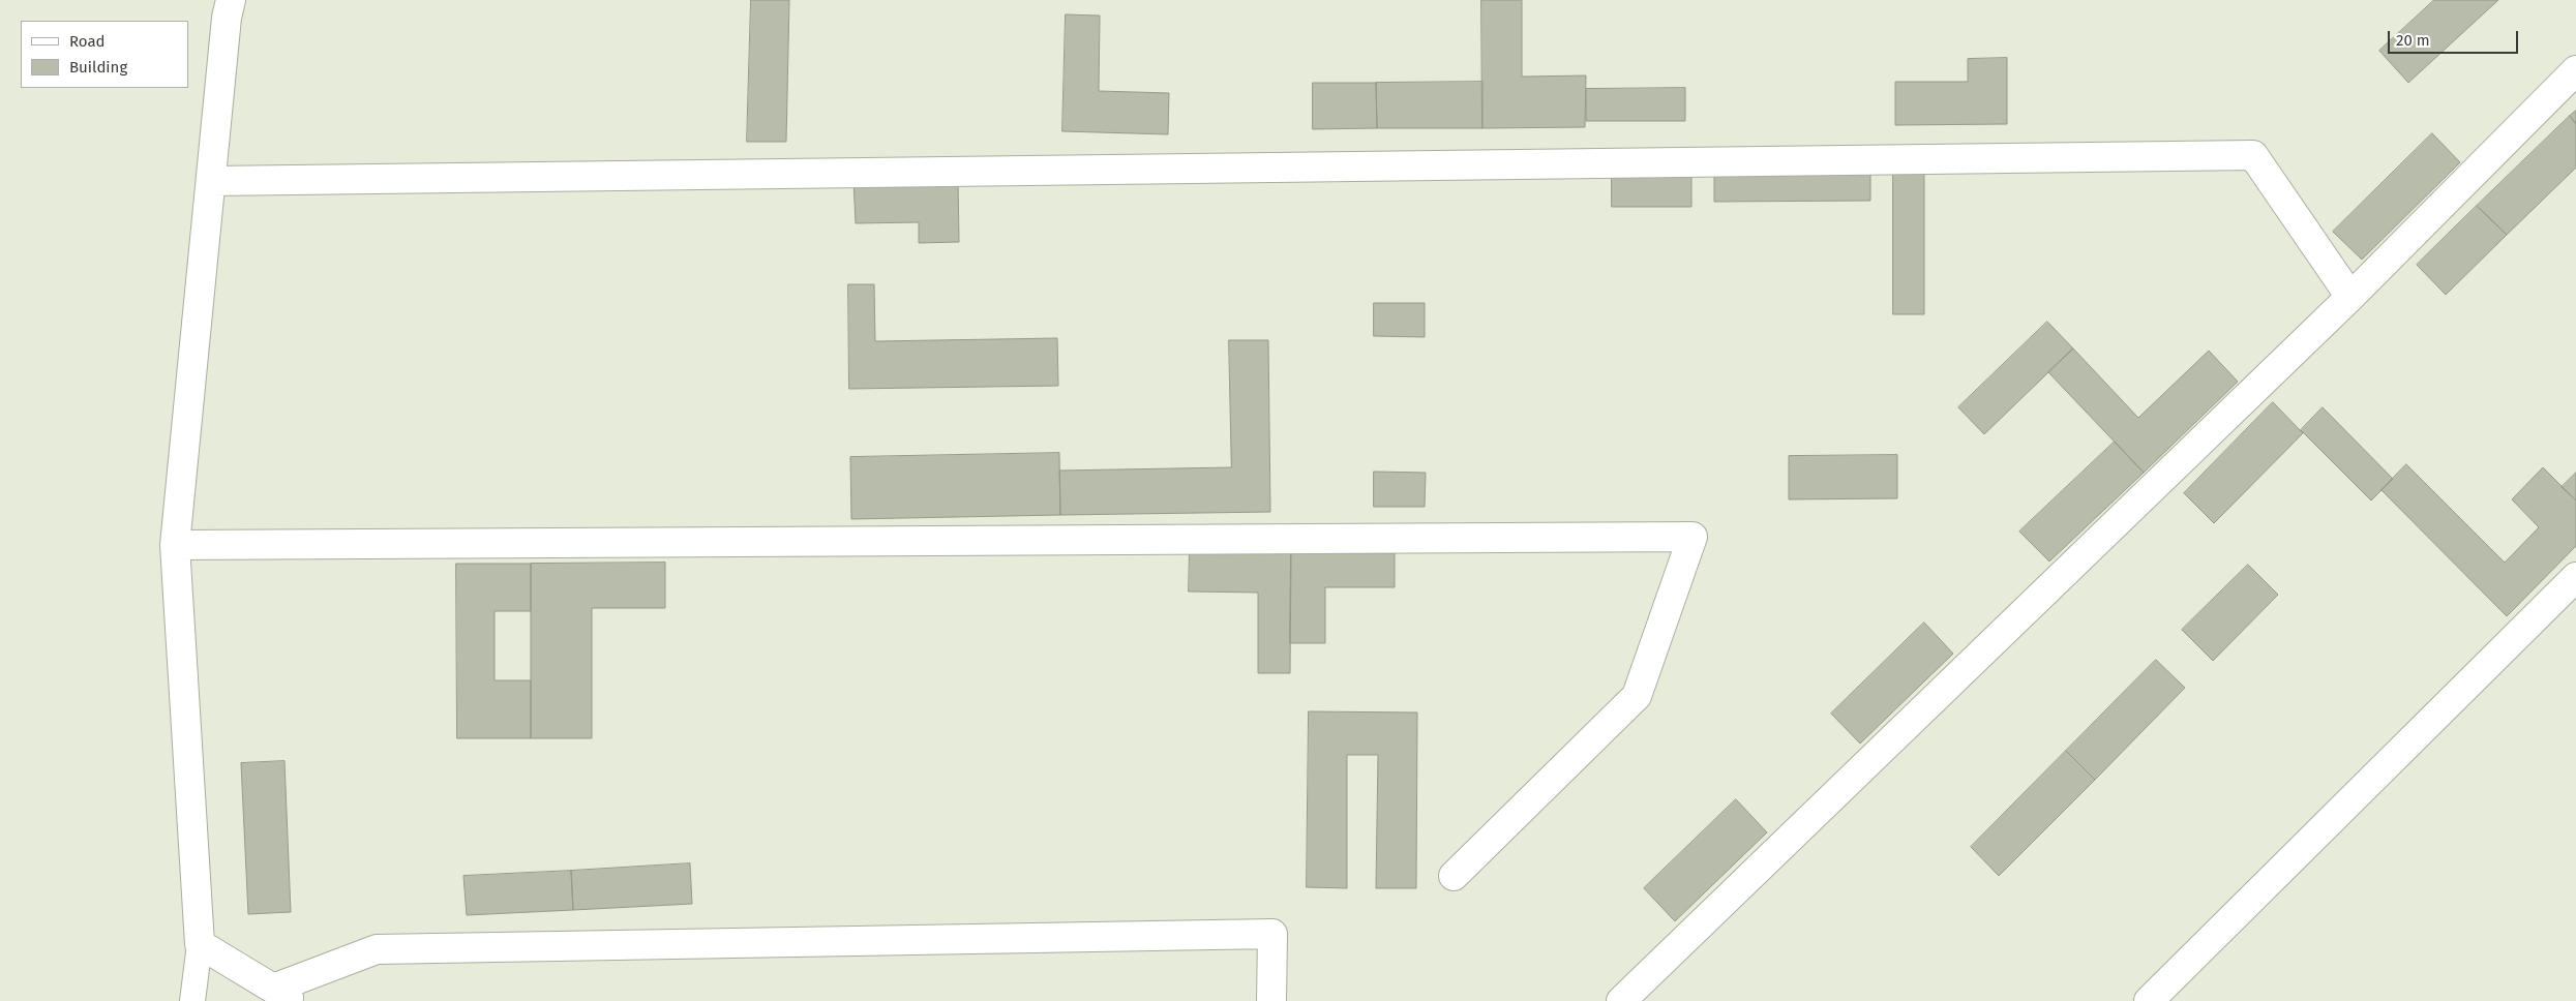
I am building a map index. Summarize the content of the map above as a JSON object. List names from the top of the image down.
{
  "legend": ["Road", "Building"],
  "scale_bar": "20 m"
}
